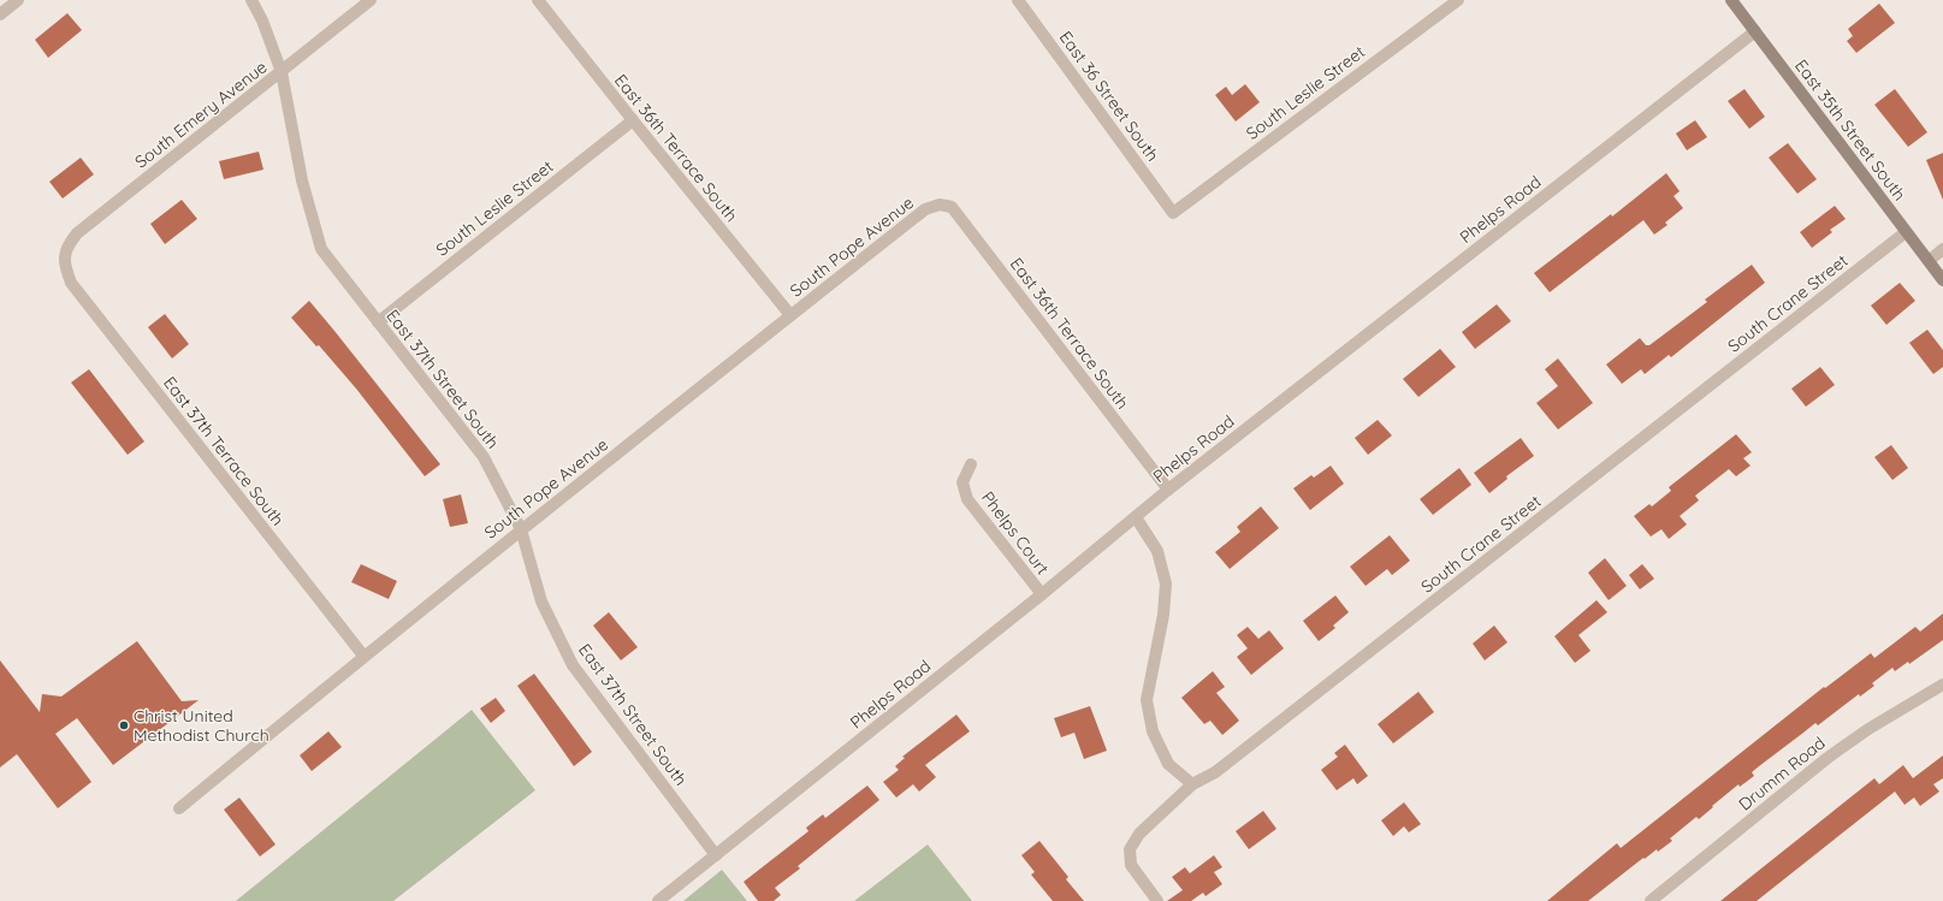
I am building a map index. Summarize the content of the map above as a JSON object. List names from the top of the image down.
{
  "streets": {
    "main road": ["East 35th Street South"],
    "street": [
      "South Leslie Street",
      "East 36 Street South",
      "South Emery Avenue",
      "East 36th Terrace South",
      "Phelps Road",
      "South Pope Avenue",
      "South Crane Street",
      "East 37th Street South",
      "East 37th Terrace South",
      "Phelps Court",
      "Drumm Road"
    ]
  },
  "crossings": [
    ["South Leslie Street", "East 36 Street South"],
    ["South Leslie Street", "East 36th Terrace South"],
    ["South Leslie Street", "East 37th Street South"],
    ["South Emery Avenue", "East 37th Street South"],
    ["South Emery Avenue", "East 37th Terrace South"],
    ["East 35th Street South", "Phelps Road"],
    ["East 35th Street South", "South Crane Street"],
    ["East 36th Terrace South", "Phelps Road"],
    ["East 36th Terrace South", "South Pope Avenue"],
    ["Phelps Road", "East 37th Street South"],
    ["Phelps Road", "Phelps Court"],
    ["South Pope Avenue", "East 37th Street South"],
    ["South Pope Avenue", "East 37th Terrace South"]
  ],
  "places": ["Christ United Methodist Church"]
}
